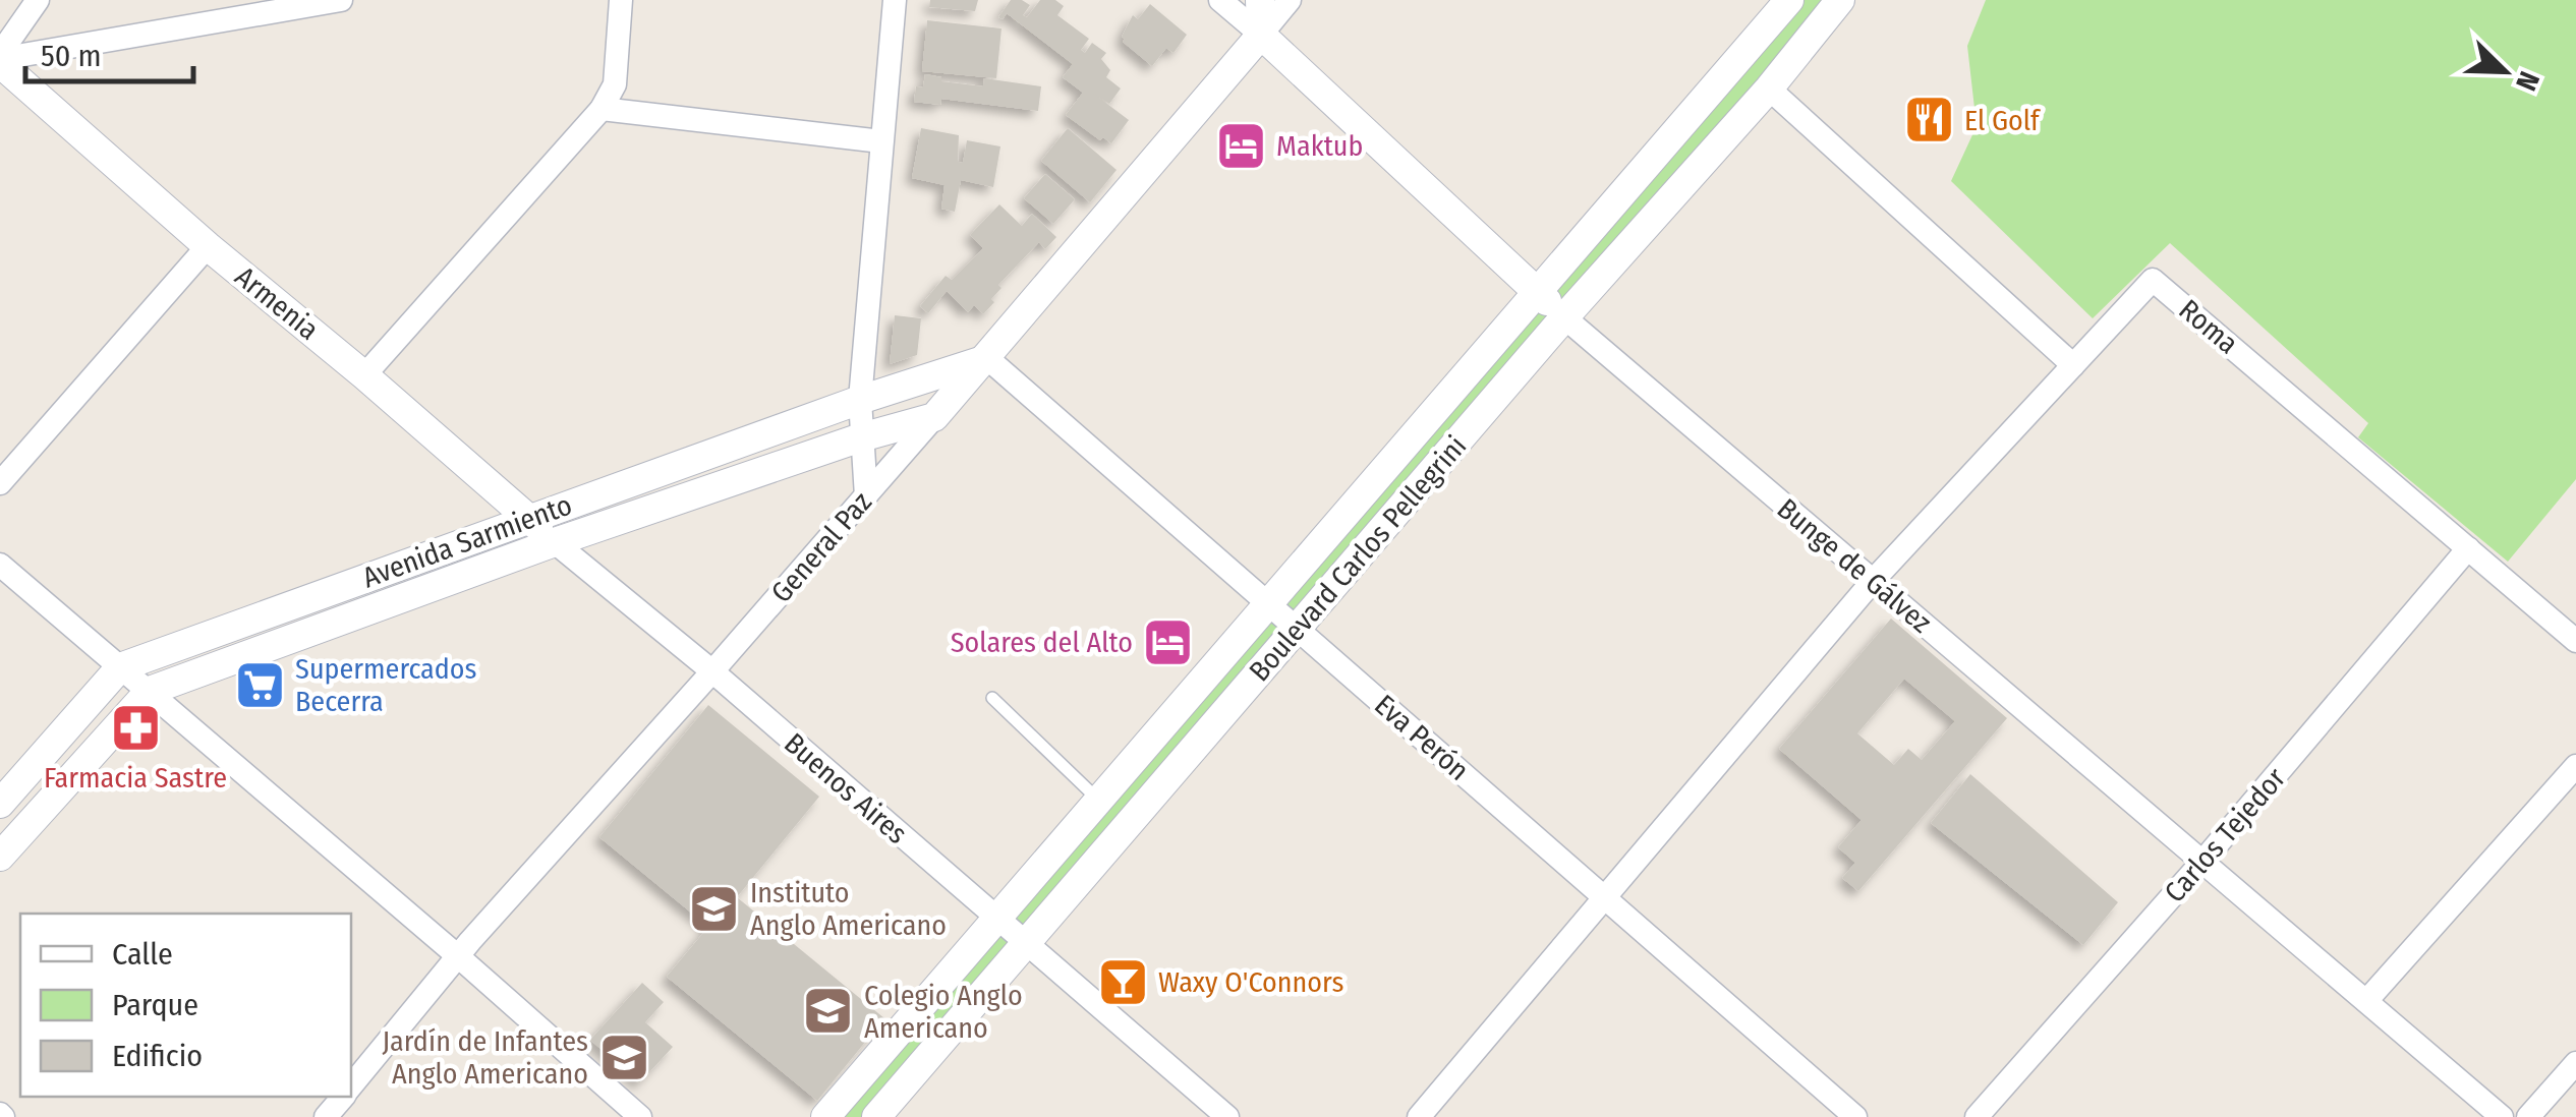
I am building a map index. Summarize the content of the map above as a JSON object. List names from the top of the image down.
{
  "streets": {
    "street": [
      "Armenia",
      "Roma",
      "Avenida Sarmiento",
      "General Paz",
      "Boulevard Carlos Pellegrini",
      "Bunge de Gálvez",
      "Eva Perón",
      "Buenos Aires",
      "Carlos Tejedor"
    ]
  },
  "crossings": [
    ["Armenia", "Avenida Sarmiento"],
    ["Armenia", "Buenos Aires"],
    ["Roma", "Bunge de Gálvez"],
    ["Roma", "Eva Perón"],
    ["Roma", "Carlos Tejedor"],
    ["Avenida Sarmiento", "General Paz"],
    ["Avenida Sarmiento", "Eva Perón"],
    ["Avenida Sarmiento", "Buenos Aires"],
    ["General Paz", "Bunge de Gálvez"],
    ["General Paz", "Eva Perón"],
    ["General Paz", "Buenos Aires"],
    ["Boulevard Carlos Pellegrini", "Bunge de Gálvez"],
    ["Boulevard Carlos Pellegrini", "Eva Perón"],
    ["Boulevard Carlos Pellegrini", "Buenos Aires"],
    ["Bunge de Gálvez", "Carlos Tejedor"]
  ],
  "places": {
    "restaurant": ["El Golf"],
    "hotel": ["Maktub", "Solares del Alto"],
    "supermarket": ["Supermercados Becerra"],
    "pharmacy": ["Farmacia Sastre"],
    "school or university": ["Instituto Anglo Americano", "Colegio Anglo Americano", "Jardín de Infantes Anglo Americano"],
    "bar": ["Waxy O'Connors"]
  },
  "legend": ["Calle", "Parque", "Edificio"],
  "scale_bar": "50 m",
  "north": "bottom right"
}
